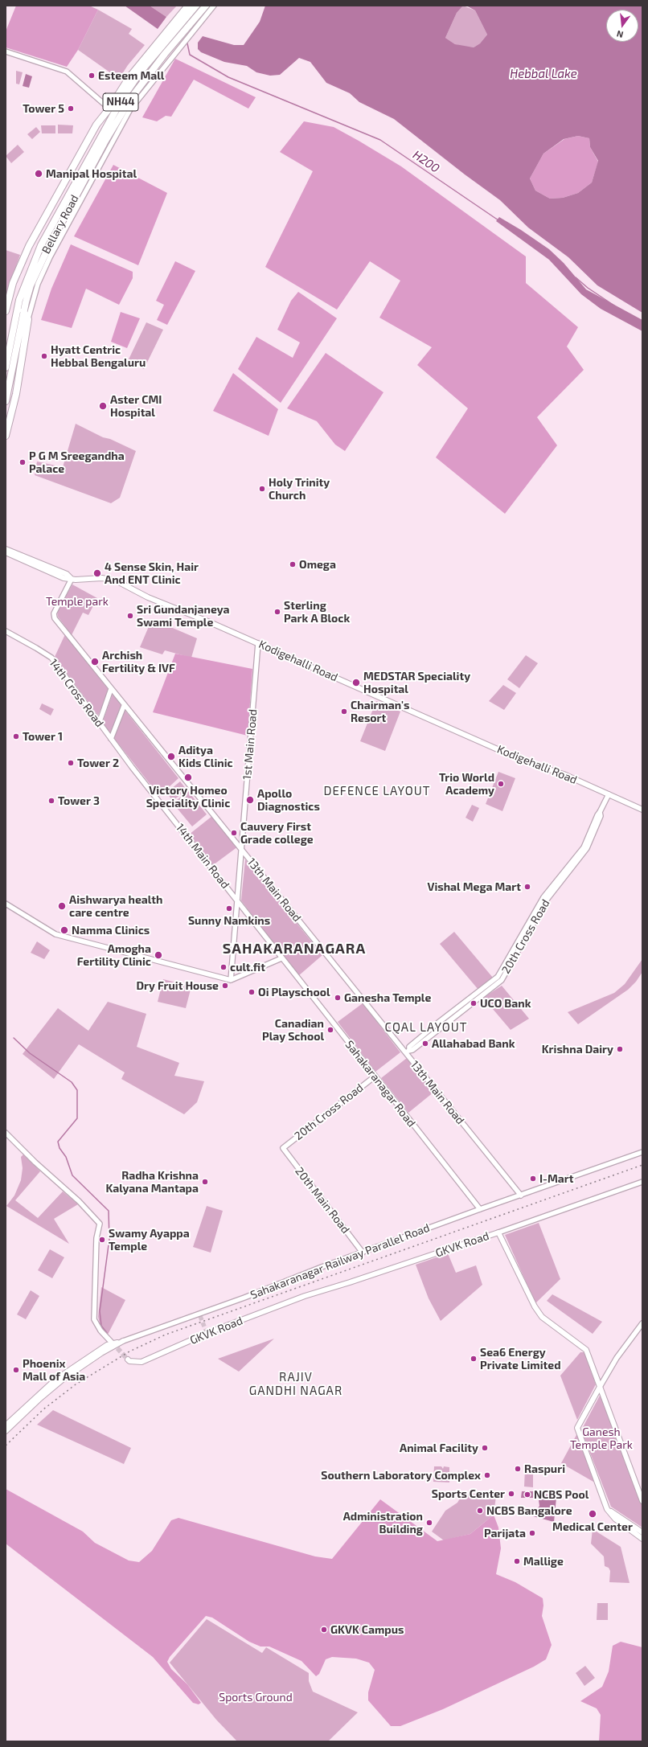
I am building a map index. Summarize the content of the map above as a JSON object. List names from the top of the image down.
{
  "streets": {
    "highway": ["NH44", "Bellary Road"],
    "main road": ["Kodigehalli Road", "GKVK Road"],
    "street": [
      "14th Cross Road",
      "1st Main Road",
      "14th Main Road",
      "13th Main Road",
      "20th Cross Road",
      "Sahakaranagar Road",
      "20th Main Road",
      "Sahakaranagar Railway Parallel Road"
    ]
  },
  "crossings": [
    ["Kodigehalli Road", "1st Main Road"],
    ["Kodigehalli Road", "13th Main Road"],
    ["Kodigehalli Road", "20th Cross Road"],
    ["14th Cross Road", "14th Main Road"],
    ["1st Main Road", "14th Main Road"],
    ["1st Main Road", "13th Main Road"],
    ["1st Main Road", "Sahakaranagar Road"],
    ["14th Main Road", "Sahakaranagar Road"],
    ["13th Main Road", "20th Cross Road"],
    ["13th Main Road", "Sahakaranagar Railway Parallel Road"],
    ["20th Cross Road", "Sahakaranagar Road"],
    ["20th Cross Road", "20th Main Road"],
    ["Sahakaranagar Road", "Sahakaranagar Railway Parallel Road"],
    ["20th Main Road", "Sahakaranagar Railway Parallel Road"],
    ["GKVK Road", "Sahakaranagar Railway Parallel Road"]
  ],
  "districts": [
    "DEFENCE LAYOUT",
    "SAHAKARANAGARA",
    "CQAL LAYOUT",
    "RAJIV GANDHI NAGAR"
  ],
  "water": ["Hebbal Lake", "H200"],
  "parks": ["Temple park", "Ganesh Temple Park", "Sports Ground"],
  "places": [
    "Esteem Mall",
    "Tower 5",
    "Manipal Hospital",
    "Hyatt Centric Hebbal Bengaluru",
    "Aster CMI Hospital",
    "P G M Sreegandha Palace",
    "Holy Trinity Church",
    "Omega",
    "4 Sense Skin, Hair And ENT Clinic",
    "Sterling Park A Block",
    "Sri Gundanjaneya Swami Temple",
    "Archish Fertility & IVF",
    "MEDSTAR Speciality Hospital",
    "Chairman's Resort",
    "Tower 1",
    "Aditya Kids Clinic",
    "Tower 2",
    "Victory Homeo Speciality Clinic",
    "Trio World Academy",
    "Apollo Diagnostics",
    "Tower 3",
    "Cauvery First Grade college",
    "Vishal Mega Mart",
    "Aishwarya health care centre",
    "Sunny Namkins",
    "Namma Clinics",
    "Amogha Fertility Clinic",
    "cult.fit",
    "Dry Fruit House",
    "Oi Playschool",
    "Ganesha Temple",
    "UCO Bank",
    "Canadian Play School",
    "Allahabad Bank",
    "Krishna Dairy",
    "I-Mart",
    "Radha Krishna Kalyana Mantapa",
    "Swamy Ayappa Temple",
    "Sea6 Energy Private Limited",
    "Phoenix Mall of Asia",
    "Animal Facility",
    "Raspuri",
    "Southern Laboratory Complex",
    "Sports Center",
    "NCBS Pool",
    "NCBS Bangalore",
    "Medical Center",
    "Administration Building",
    "Parijata",
    "Mallige",
    "GKVK Campus"
  ],
  "north": "bottom"
}
